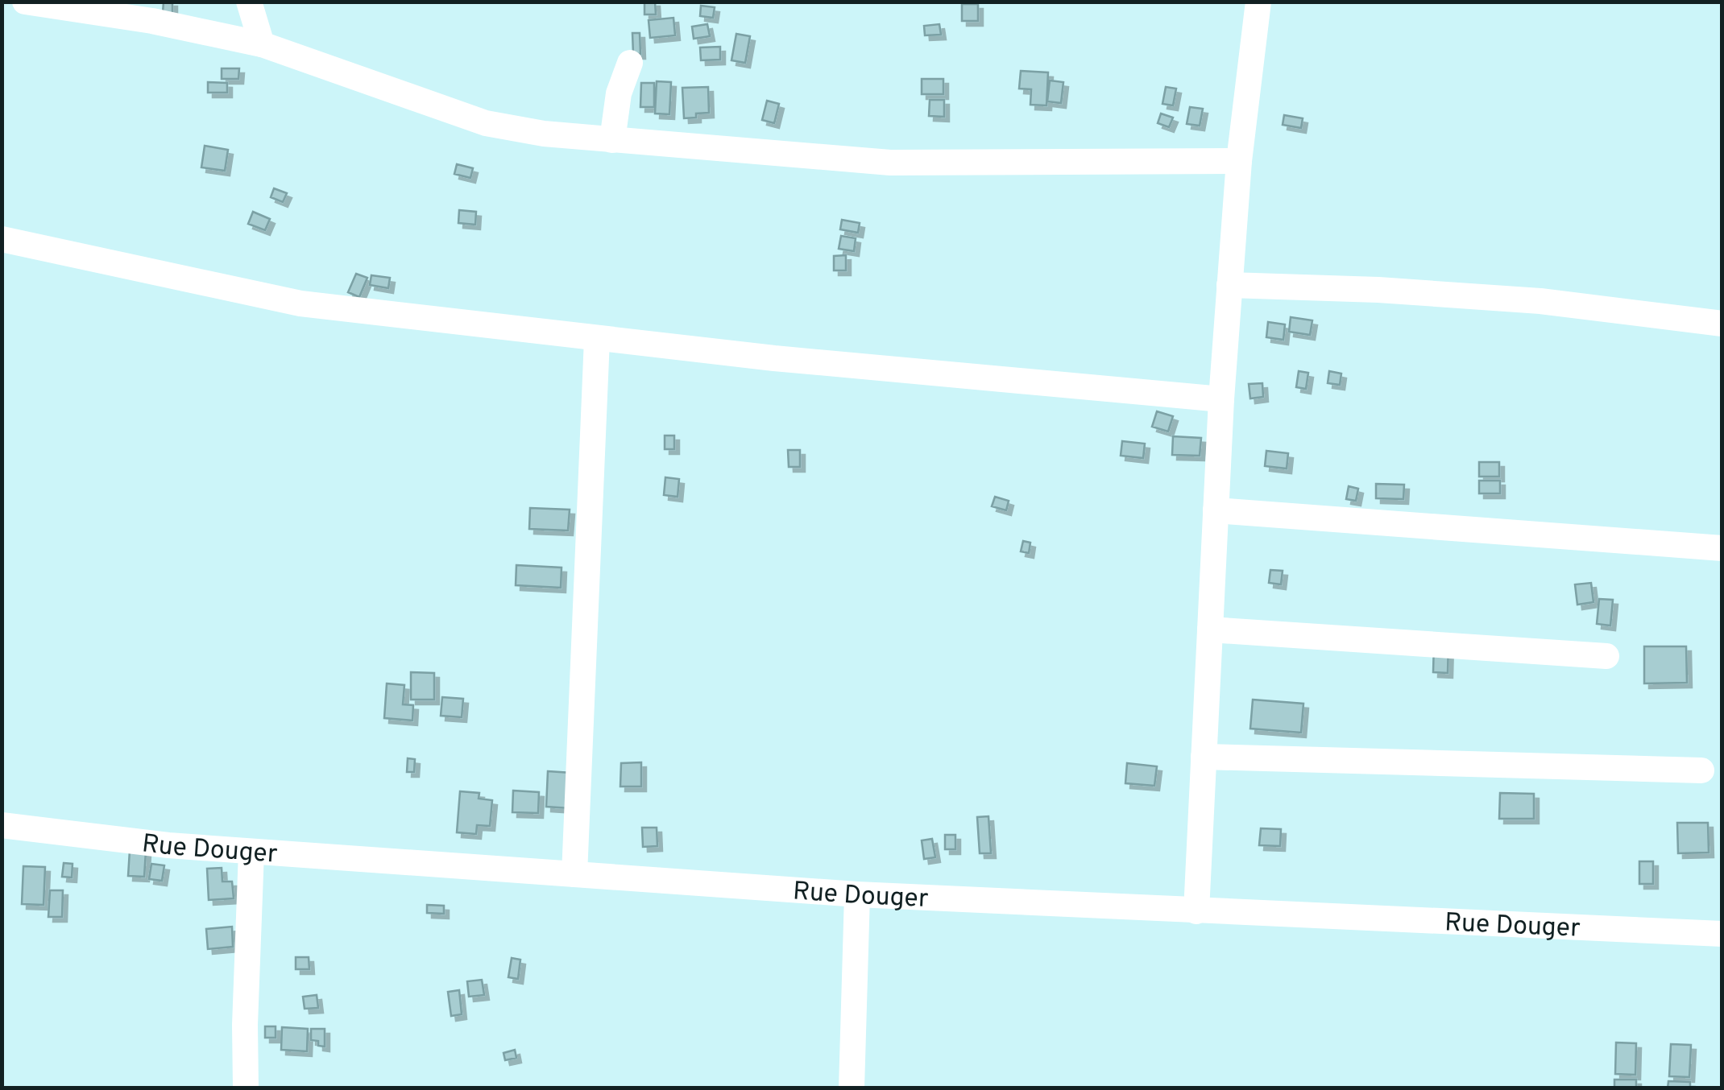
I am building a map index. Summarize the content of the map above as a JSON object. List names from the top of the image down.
{
  "streets": {
    "street": ["Rue Douger"]
  }
}
